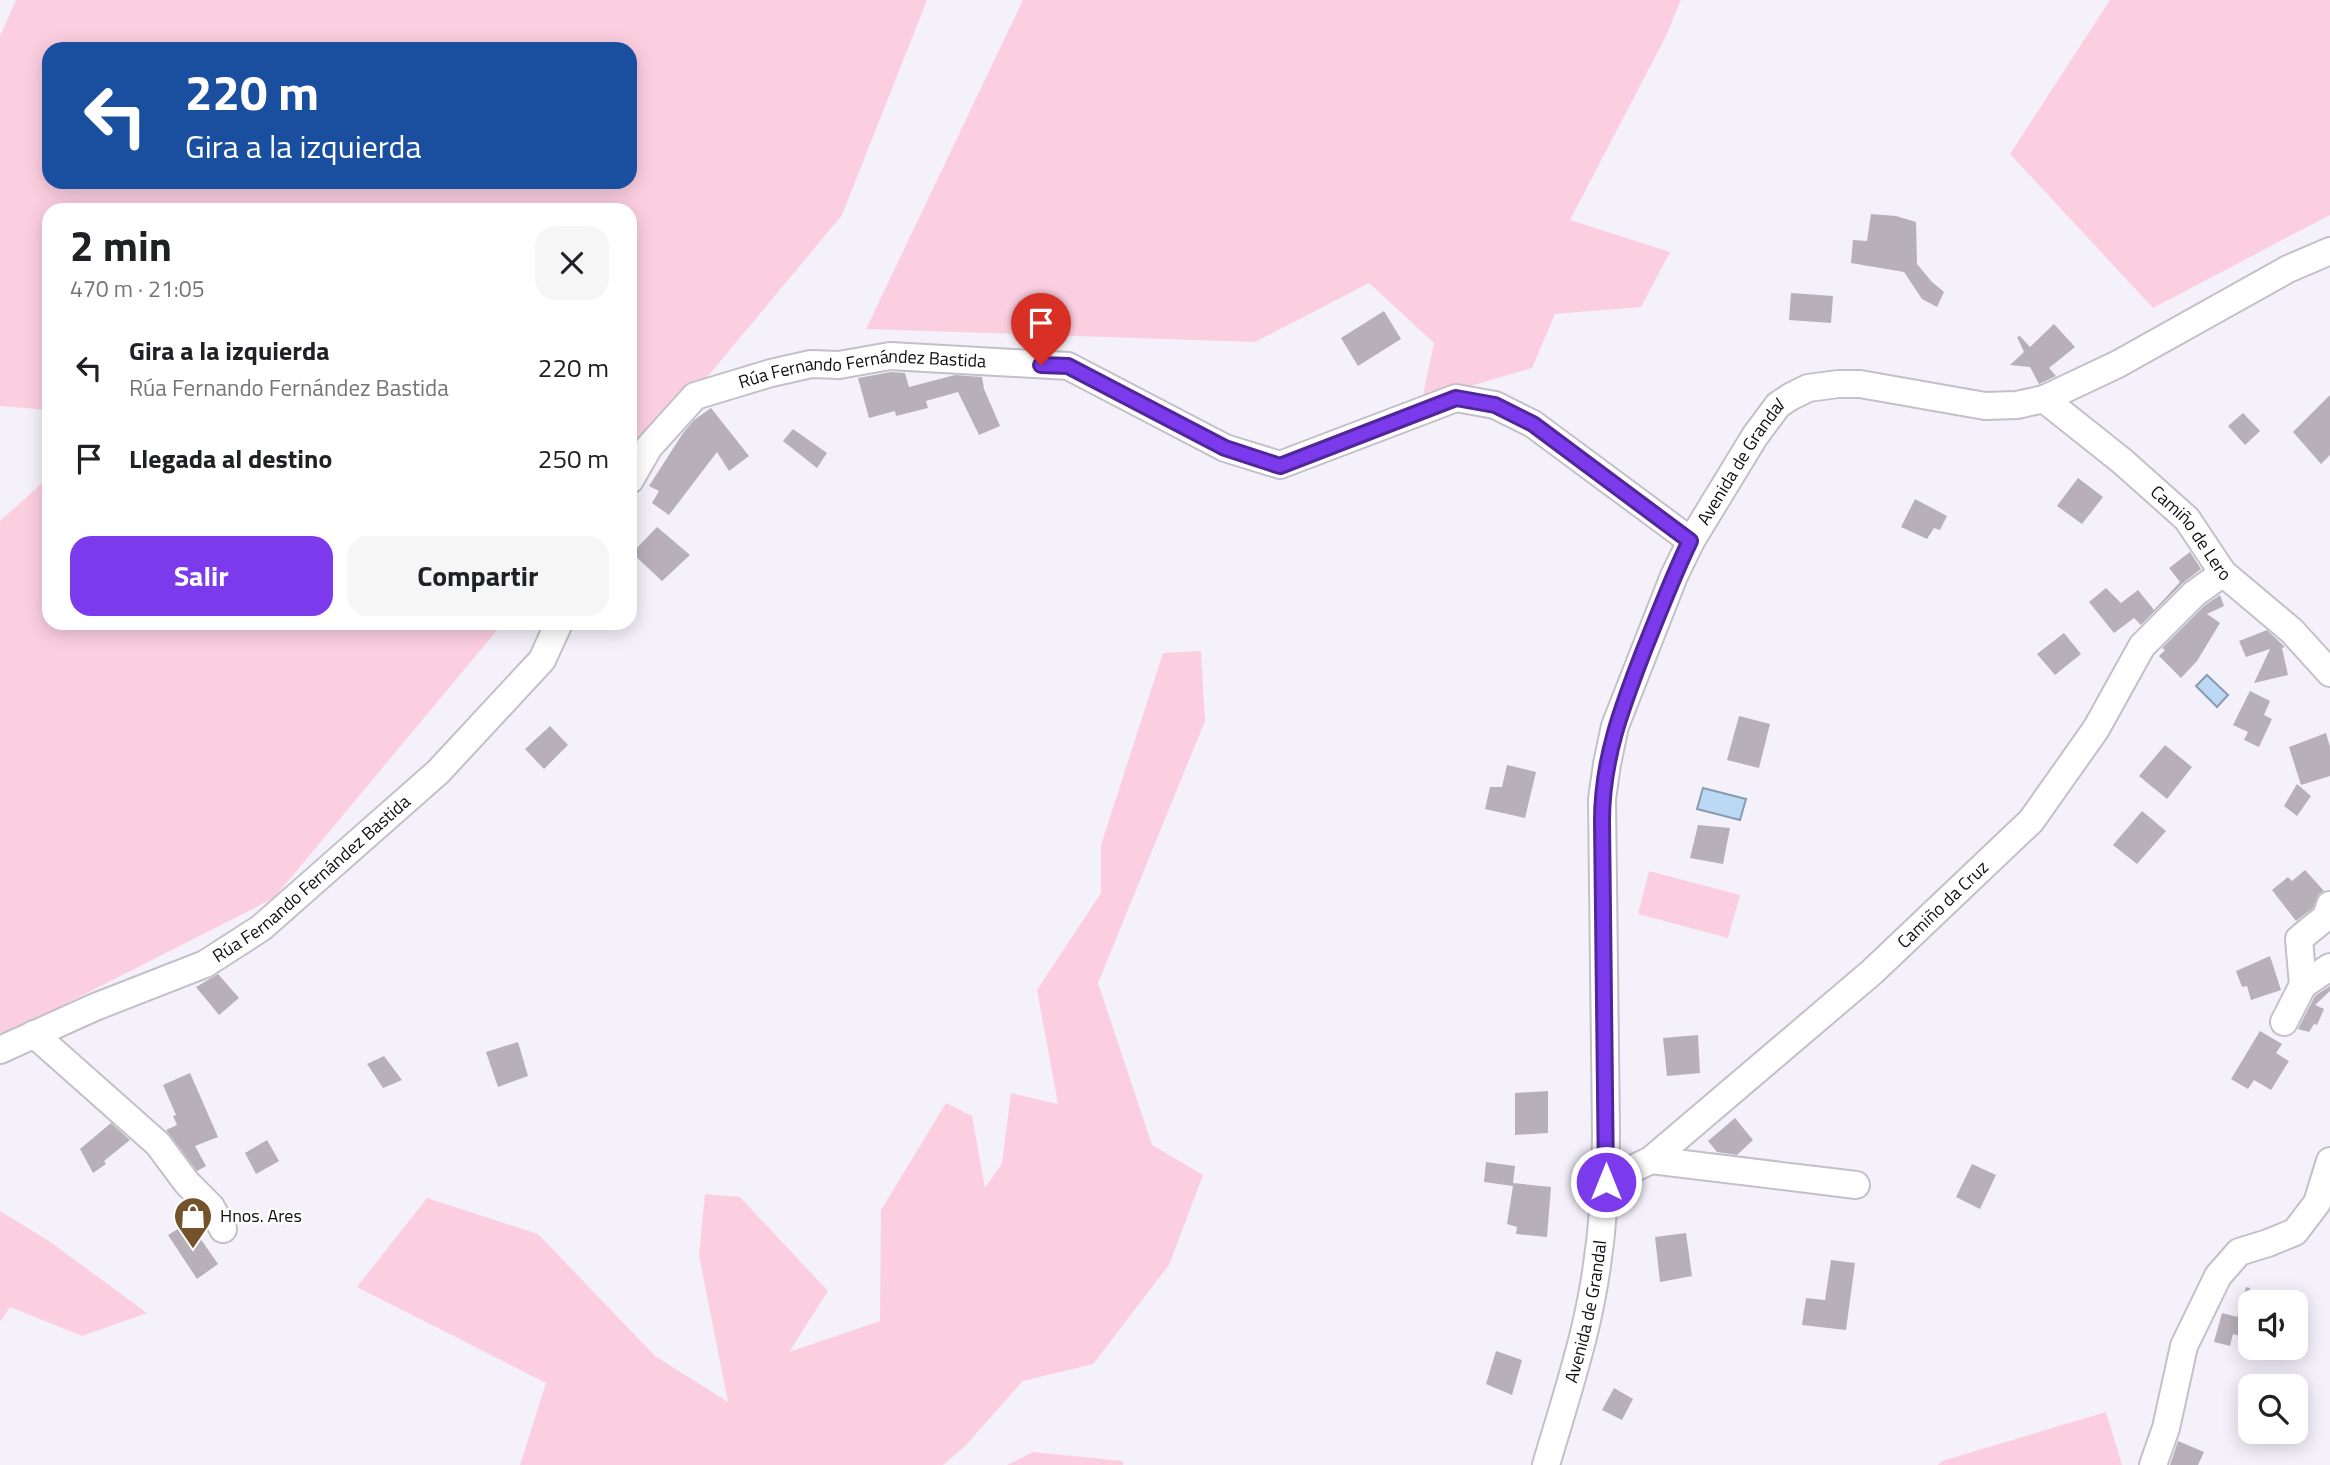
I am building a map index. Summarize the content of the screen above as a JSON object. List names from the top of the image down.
{
  "streets": {
    "street": [
      "Rúa Fernando Fernández Bastida",
      "Avenida de Grandal",
      "Camiño de Lero",
      "Camiño da Cruz"
    ]
  },
  "crossings": [
    ["Rúa Fernando Fernández Bastida", "Avenida de Grandal"],
    ["Avenida de Grandal", "Camiño de Lero"],
    ["Avenida de Grandal", "Camiño da Cruz"],
    ["Camiño de Lero", "Camiño da Cruz"]
  ],
  "places": {
    "shop": ["Hnos. Ares"]
  },
  "page": {
    "turn": ["220 m", "Gira a la izquierda"],
    "heading": ["2 min", "470 m · 21:05"],
    "list": [
      {
        "name": "Gira a la izquierda",
        "note": "Rúa Fernando Fernández Bastida",
        "value": "220 m"
      },
      {
        "name": "Llegada al destino",
        "value": "250 m"
      }
    ],
    "buttons": ["Salir", "Compartir"]
  }
}
